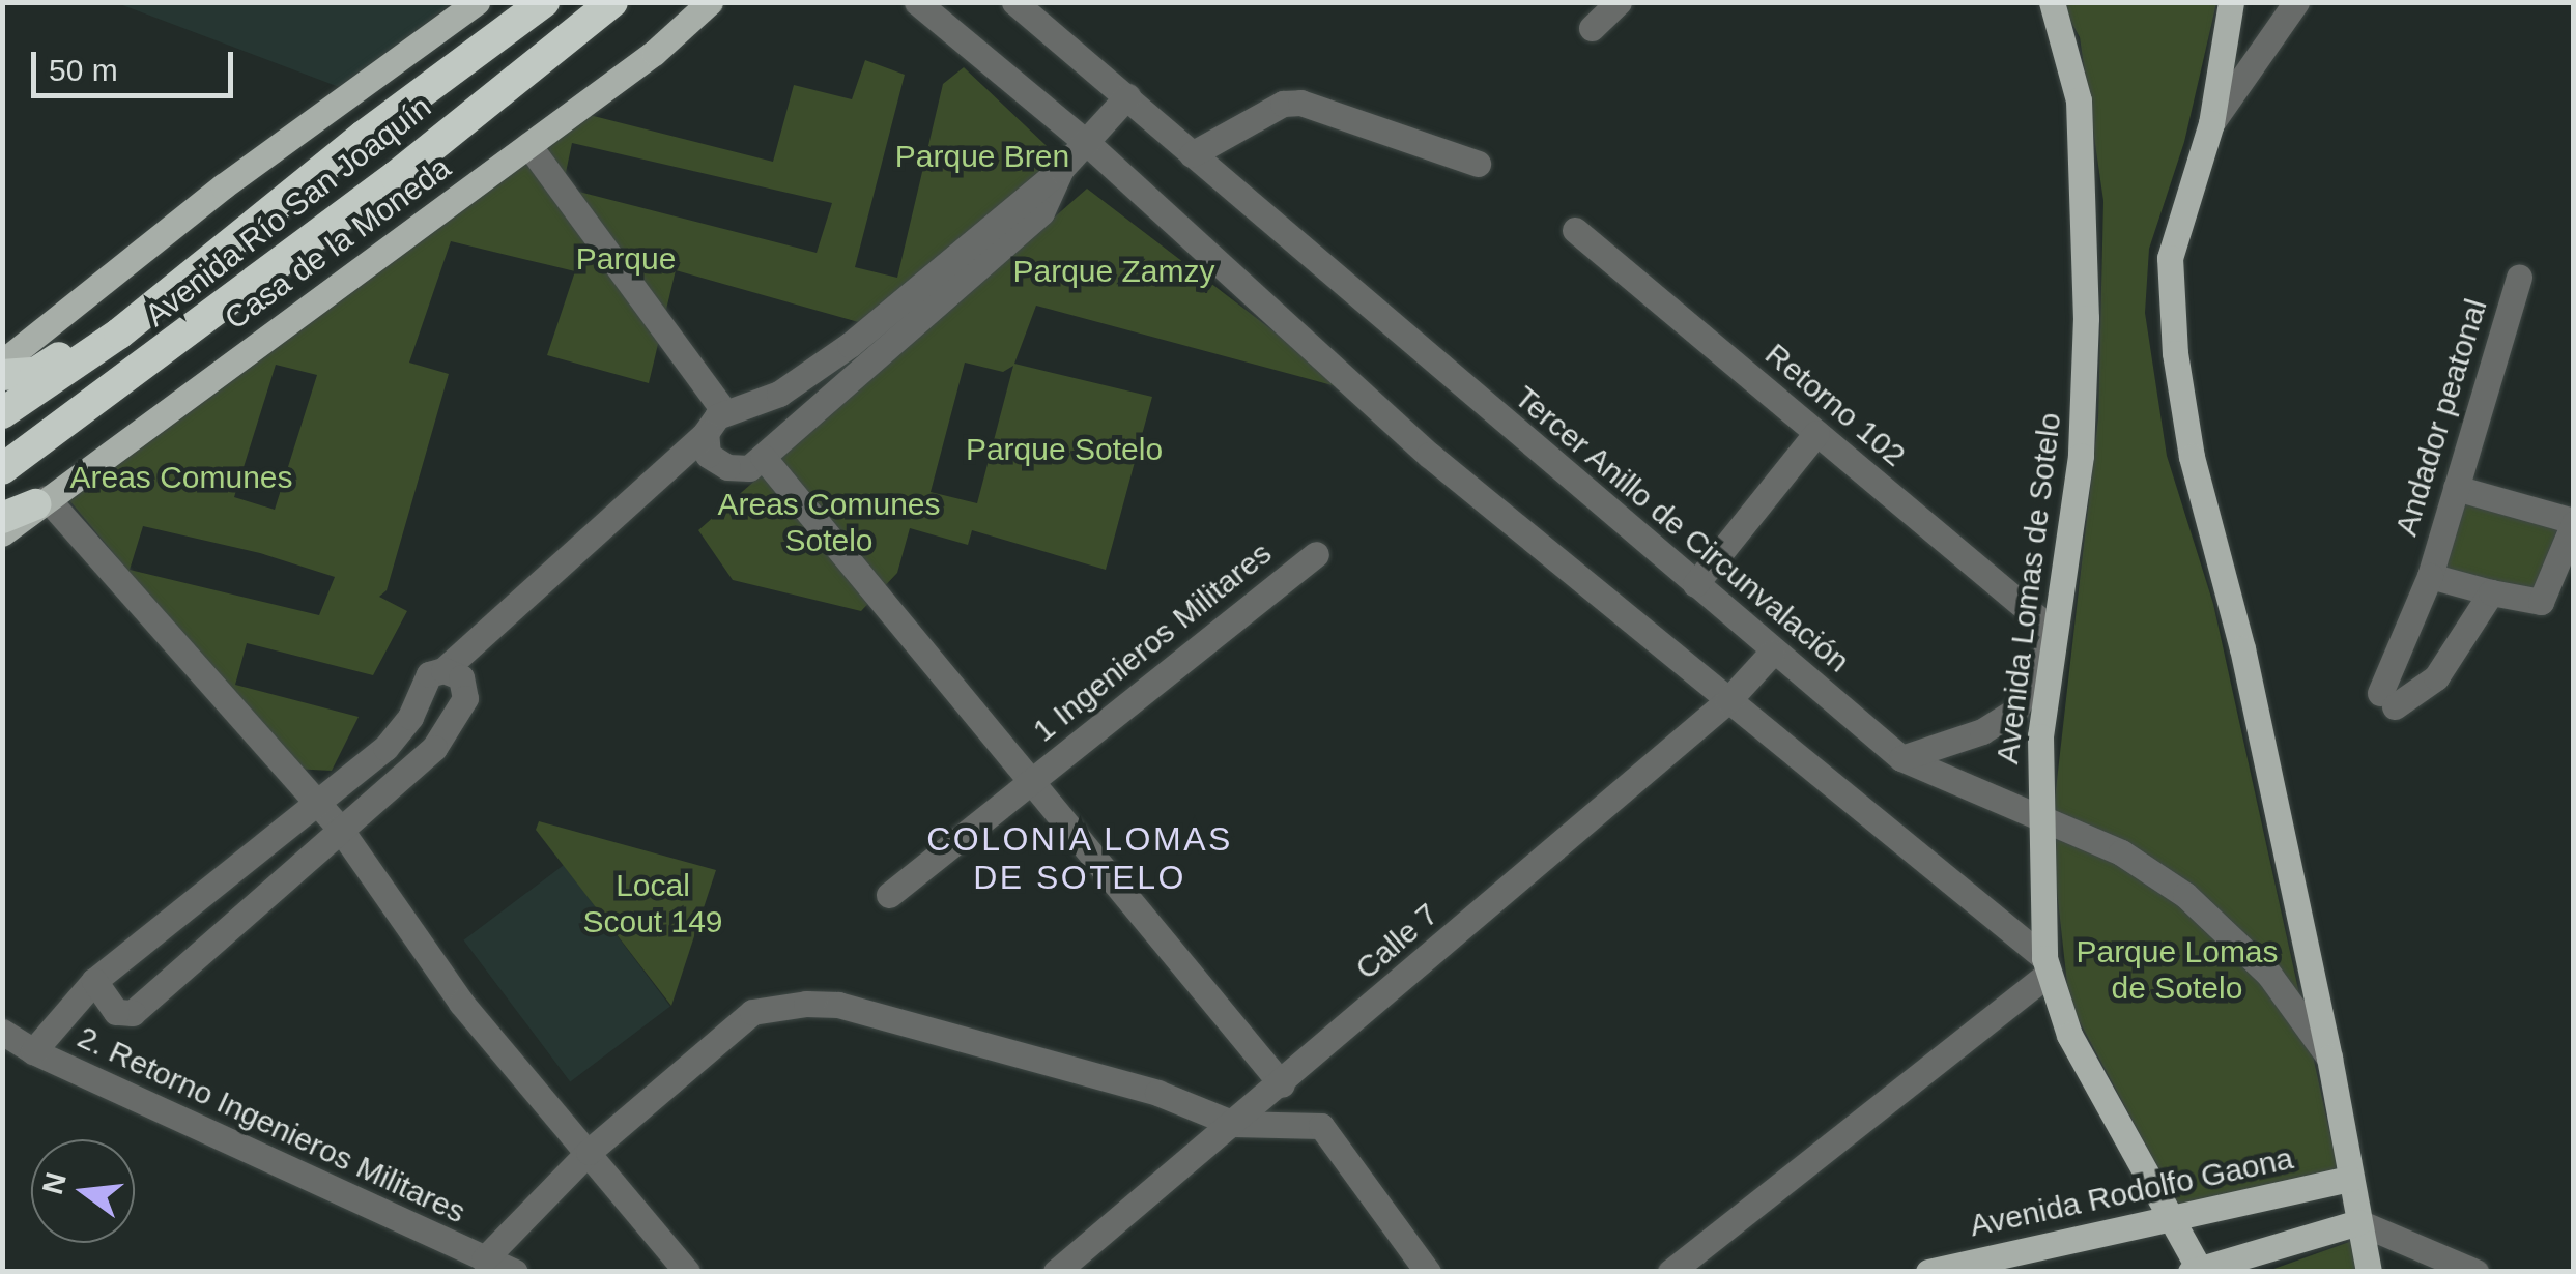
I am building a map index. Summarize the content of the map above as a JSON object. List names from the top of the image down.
{
  "streets": {
    "highway": ["Avenida Río San Joaquín"],
    "main road": ["Casa de la Moneda", "Avenida Lomas de Sotelo", "Avenida Rodolfo Gaona"],
    "street": [
      "Retorno 102",
      "Andador peatonal",
      "Tercer Anillo de Circunvalación",
      "1 Ingenieros Militares",
      "Calle 7",
      "2. Retorno Ingenieros Militares"
    ]
  },
  "crossings": [
    ["Retorno 102", "Avenida Lomas de Sotelo"],
    ["Tercer Anillo de Circunvalación", "Avenida Lomas de Sotelo"],
    ["Tercer Anillo de Circunvalación", "Calle 7"],
    ["Avenida Lomas de Sotelo", "Avenida Rodolfo Gaona"]
  ],
  "districts": ["COLONIA LOMAS DE SOTELO"],
  "parks": [
    "Parque Bren",
    "Parque",
    "Parque Zamzy",
    "Parque Sotelo",
    "Areas Comunes",
    "Areas Comunes Sotelo",
    "Local Scout 149",
    "Parque Lomas de Sotelo"
  ],
  "scale_bar": "50 m",
  "north": "left"
}
